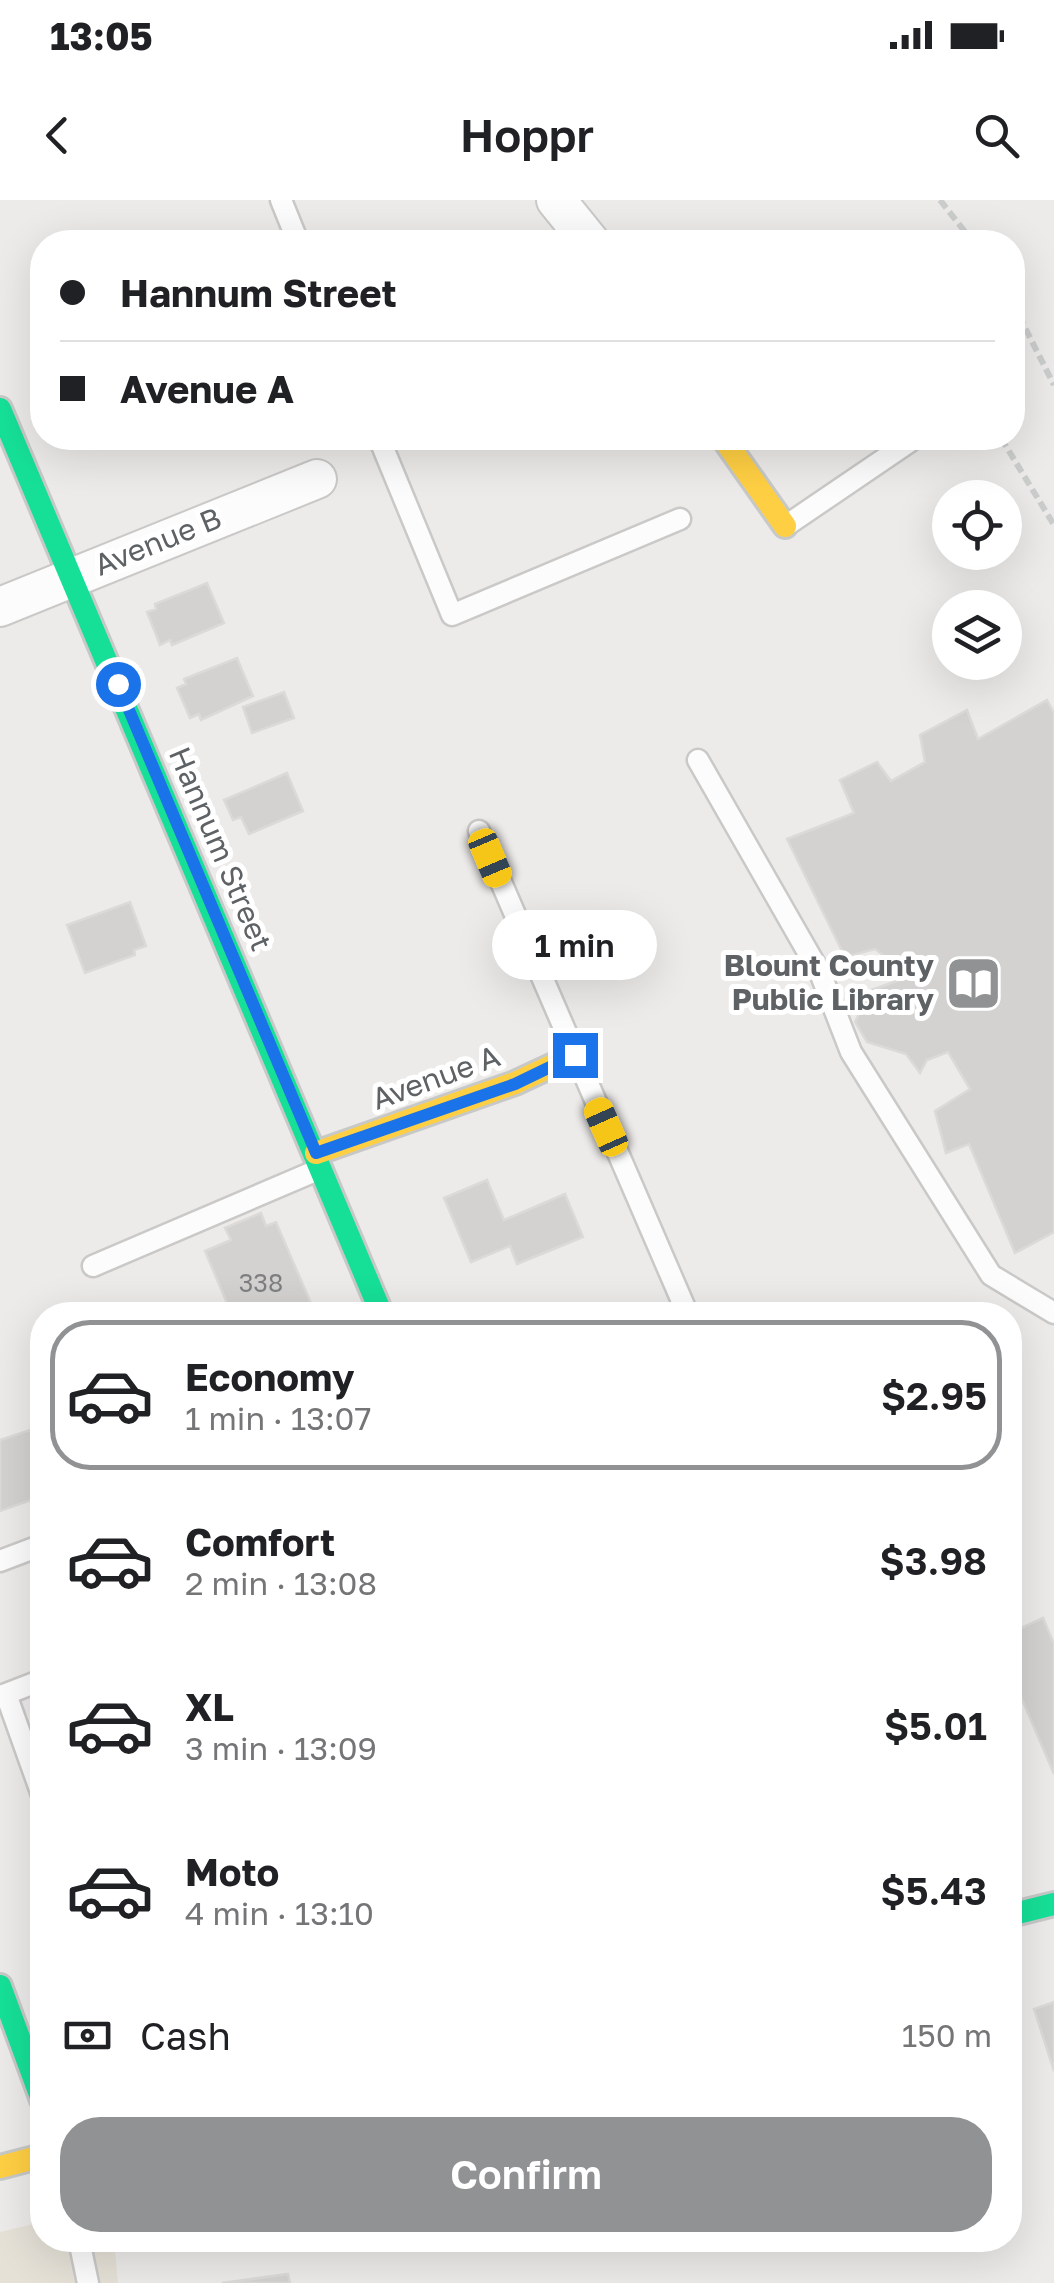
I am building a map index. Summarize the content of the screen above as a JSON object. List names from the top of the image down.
{
  "streets": {
    "street": ["Avenue B", "Hannum Street", "Avenue A"]
  },
  "crossings": [
    ["Avenue B", "Hannum Street"],
    ["Hannum Street", "Avenue A"]
  ],
  "places": {
    "library": ["Blount County Public Library"]
  },
  "house_numbers": ["338"],
  "page": {
    "status": "13:05",
    "header": "Hoppr",
    "banner": ["Hannum Street", "Avenue A"],
    "bubble": "1 min",
    "list": [
      {
        "name": "Economy",
        "note": "1 min · 13:07",
        "value": "$2.95"
      },
      {
        "name": "Comfort",
        "note": "2 min · 13:08",
        "value": "$3.98"
      },
      {
        "name": "XL",
        "note": "3 min · 13:09",
        "value": "$5.01"
      },
      {
        "name": "Moto",
        "note": "4 min · 13:10",
        "value": "$5.43"
      }
    ],
    "pay": ["Cash", "150 m"],
    "buttons": "Confirm"
  }
}
